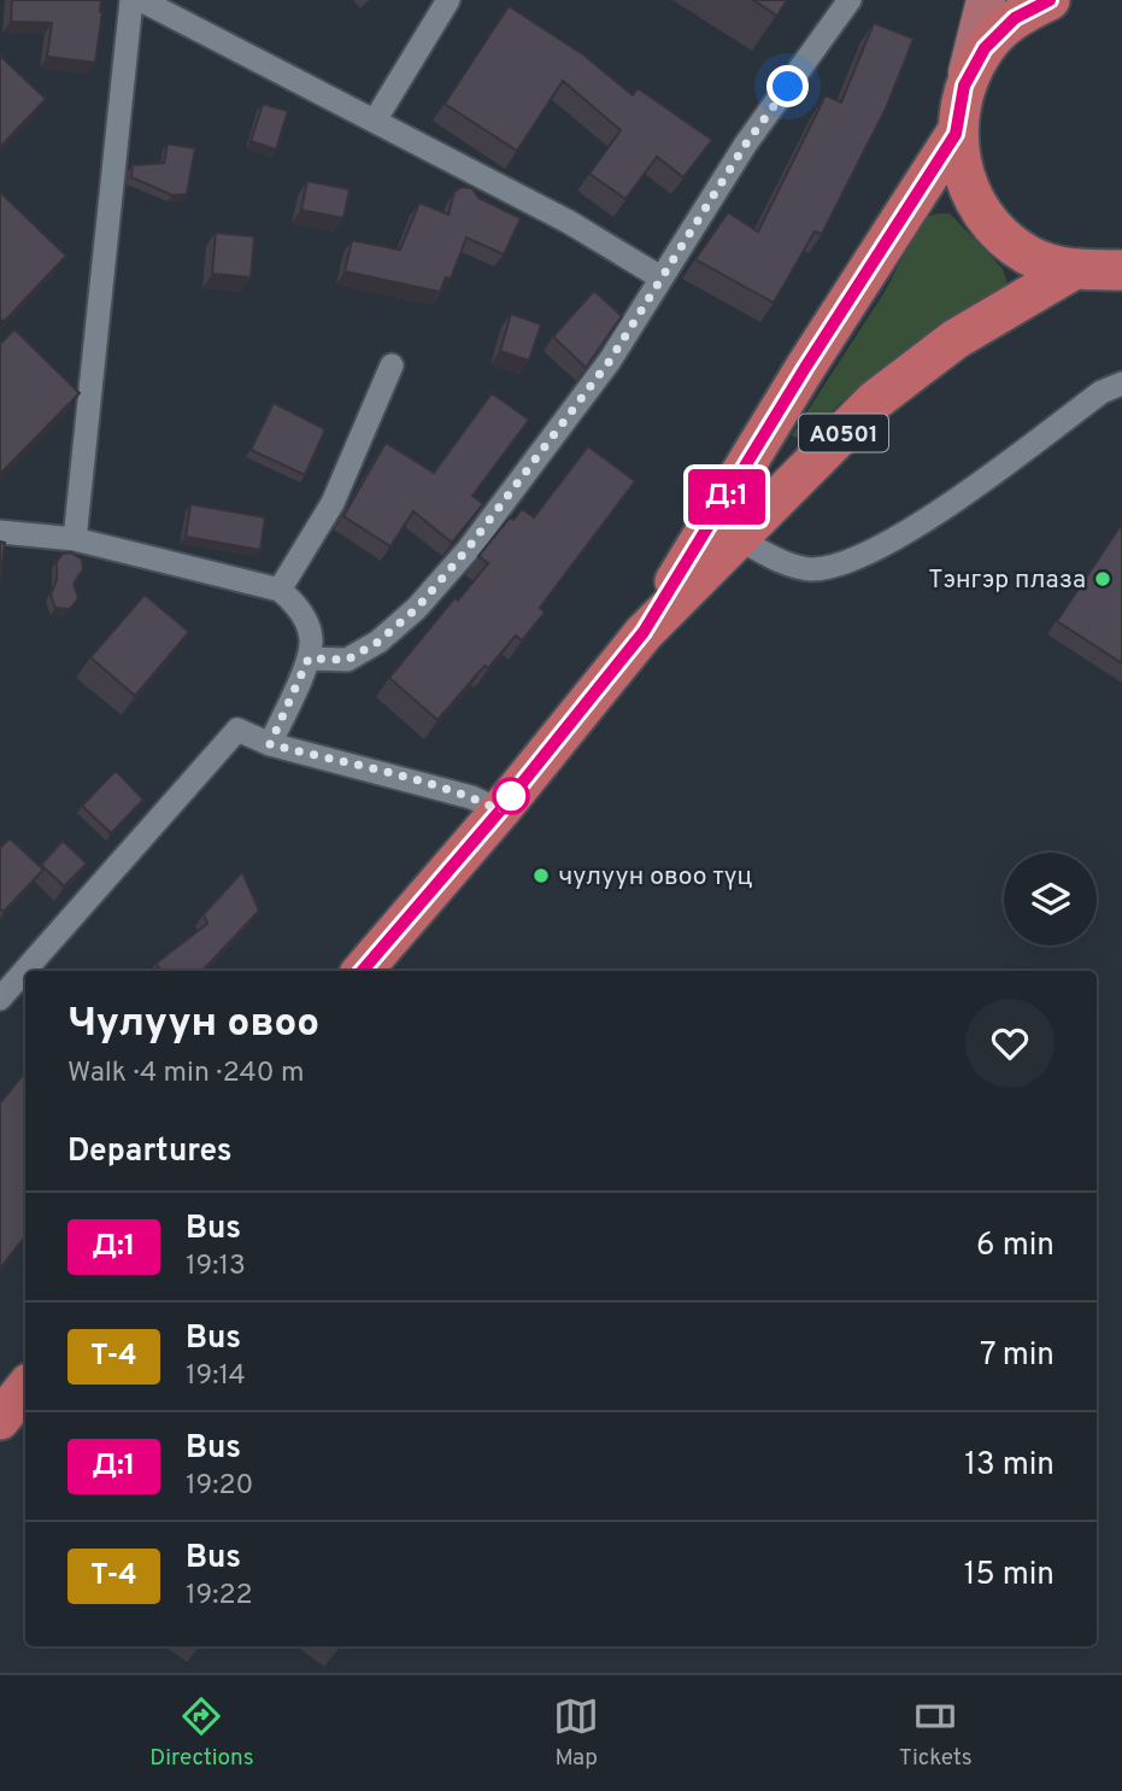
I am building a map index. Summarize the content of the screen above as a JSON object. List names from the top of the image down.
{
  "streets": {
    "highway": ["A0501"]
  },
  "places": ["Тэнгэр плаза", "чулуун овоо түц"],
  "lines": ["bus line Д:1"],
  "page": {
    "on_map": "Д:1",
    "heading": [
      ["Чулуун овоо", "Walk · 4 min · 240 m"],
      "Departures"
    ],
    "list": [
      {
        "mark": "Д:1",
        "name": "Bus",
        "note": "19:13",
        "value": "6 min"
      },
      {
        "mark": "Т-4",
        "name": "Bus",
        "note": "19:14",
        "value": "7 min"
      },
      {
        "mark": "Д:1",
        "name": "Bus",
        "note": "19:20",
        "value": "13 min"
      },
      {
        "mark": "Т-4",
        "name": "Bus",
        "note": "19:22",
        "value": "15 min"
      }
    ],
    "tabs": ["Directions", "Map", "Tickets"]
  }
}
